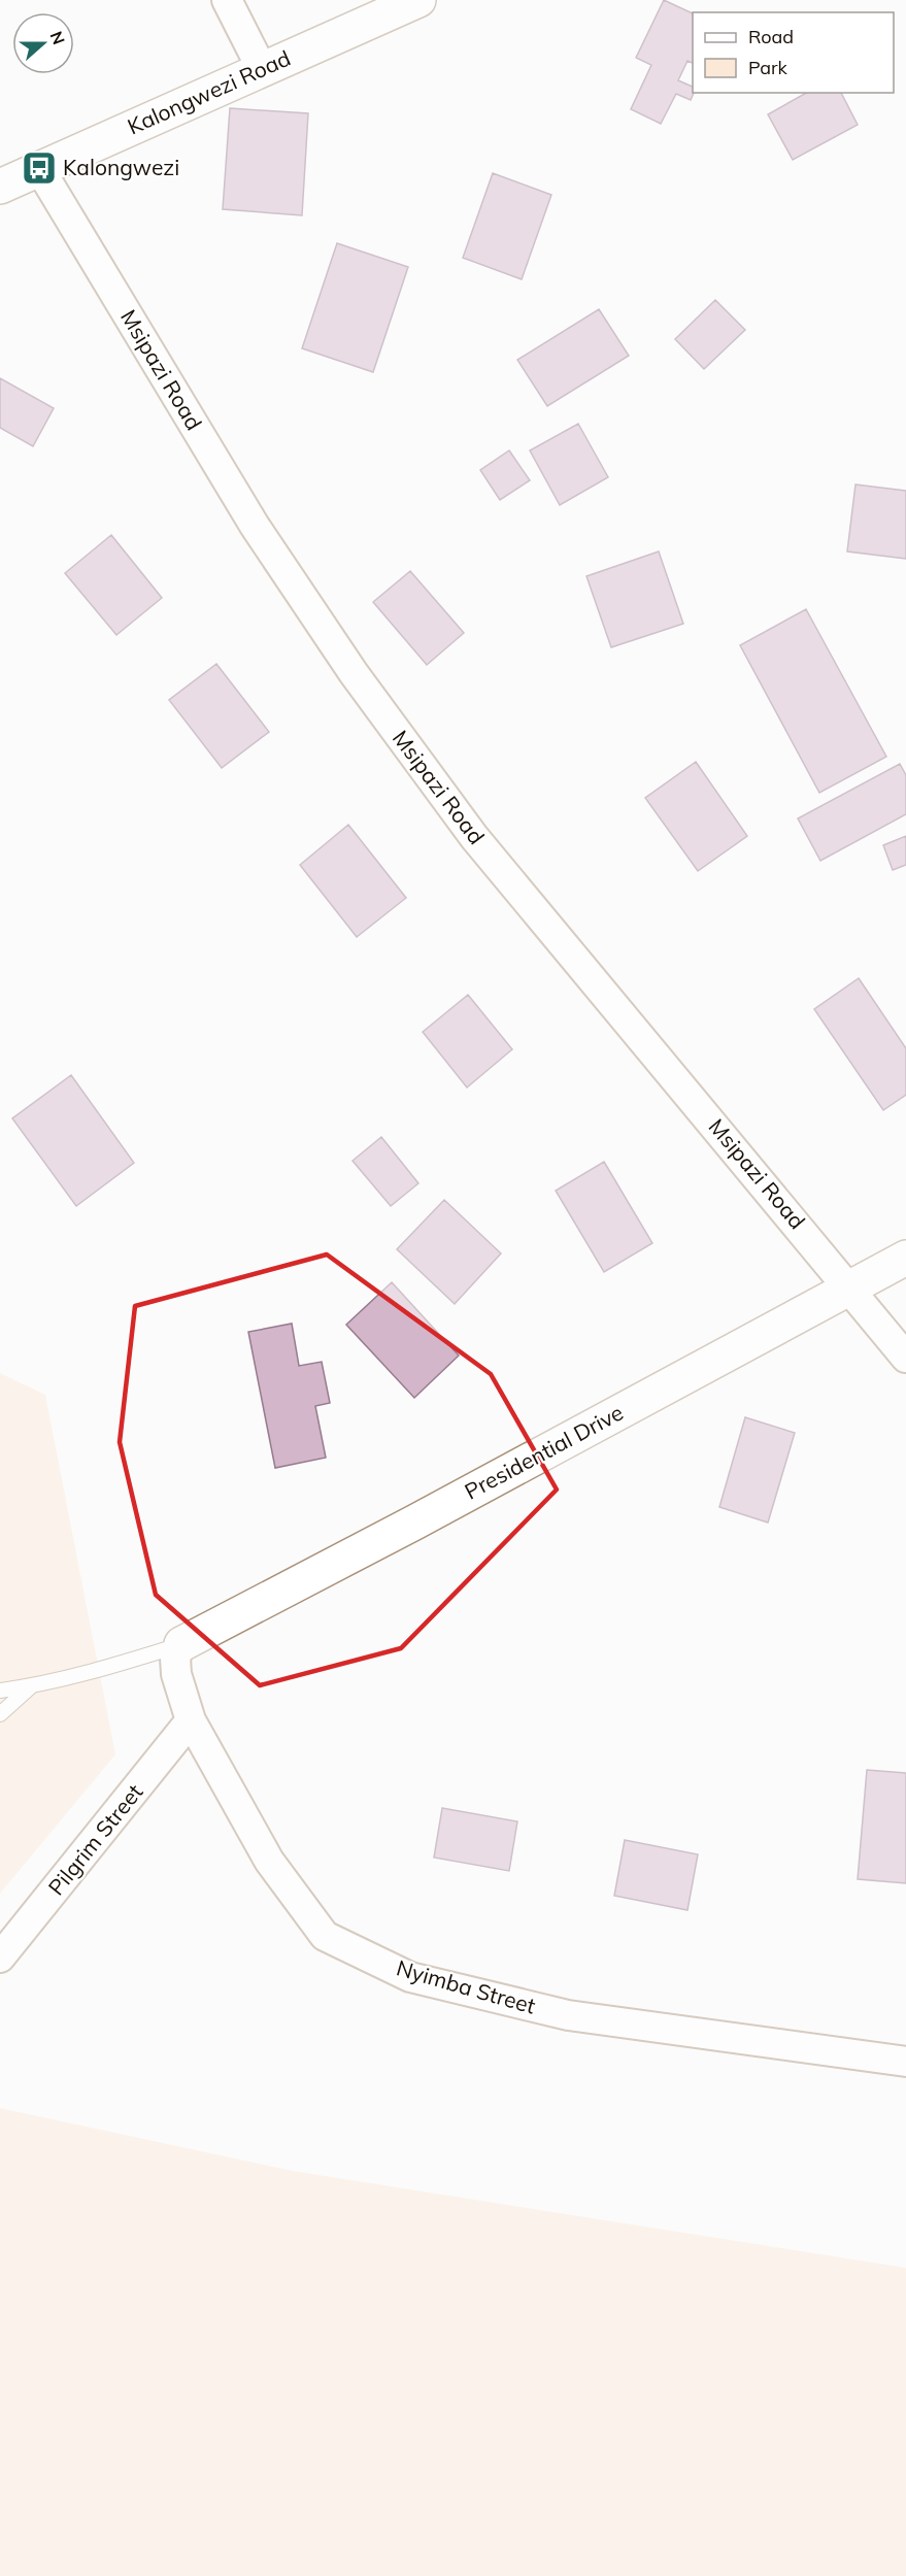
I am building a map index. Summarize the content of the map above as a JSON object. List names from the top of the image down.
{
  "streets": {
    "street": [
      "Kalongwezi Road",
      "Msipazi Road",
      "Presidential Drive",
      "Pilgrim Street",
      "Nyimba Street"
    ]
  },
  "crossings": [
    ["Kalongwezi Road", "Msipazi Road"],
    ["Msipazi Road", "Presidential Drive"],
    ["Presidential Drive", "Nyimba Street"],
    ["Pilgrim Street", "Nyimba Street"]
  ],
  "places": {
    "bus stop": ["Kalongwezi"]
  },
  "legend": ["Road", "Park"],
  "north": "right"
}
